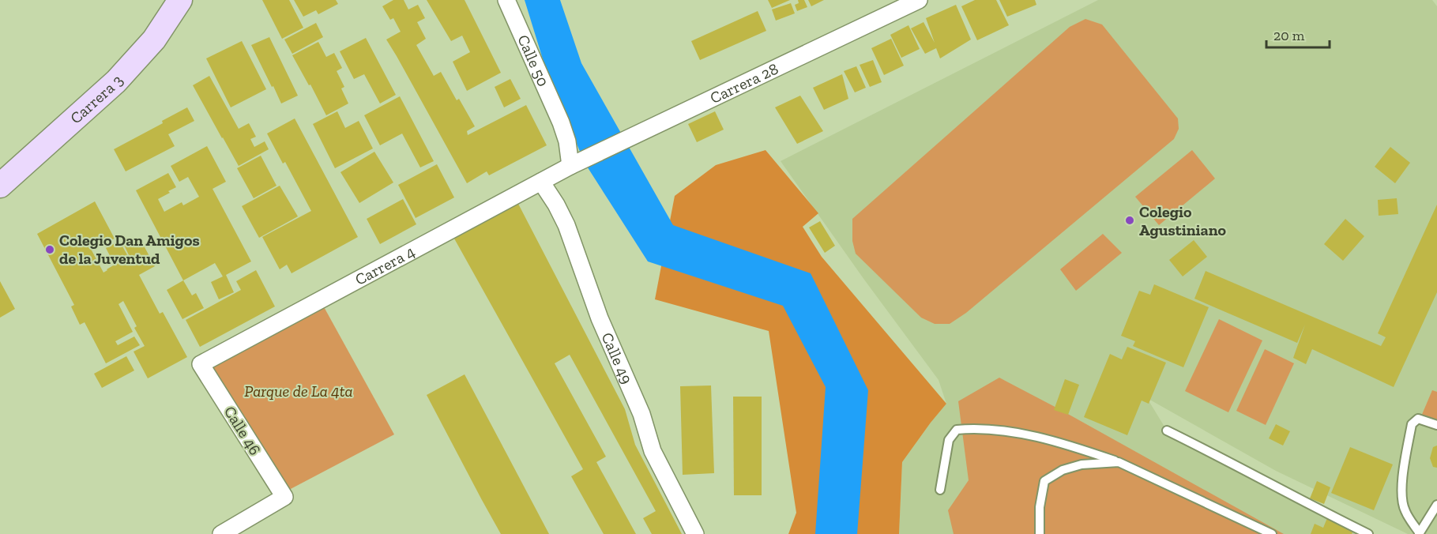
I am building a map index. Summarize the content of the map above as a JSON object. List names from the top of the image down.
{
  "streets": {
    "main road": ["Carrera 3"],
    "street": [
      "Calle 50",
      "Carrera 28",
      "Carrera 4",
      "Calle 49",
      "Calle 46"
    ]
  },
  "crossings": [
    ["Calle 50", "Carrera 28"],
    ["Calle 50", "Carrera 4"],
    ["Carrera 28", "Carrera 4"],
    ["Carrera 4", "Calle 49"],
    ["Carrera 4", "Calle 46"]
  ],
  "parks": ["Parque de La 4ta"],
  "places": ["Colegio Agustiniano", "Colegio Dan Amigos de la Juventud"],
  "scale_bar": "20 m"
}
